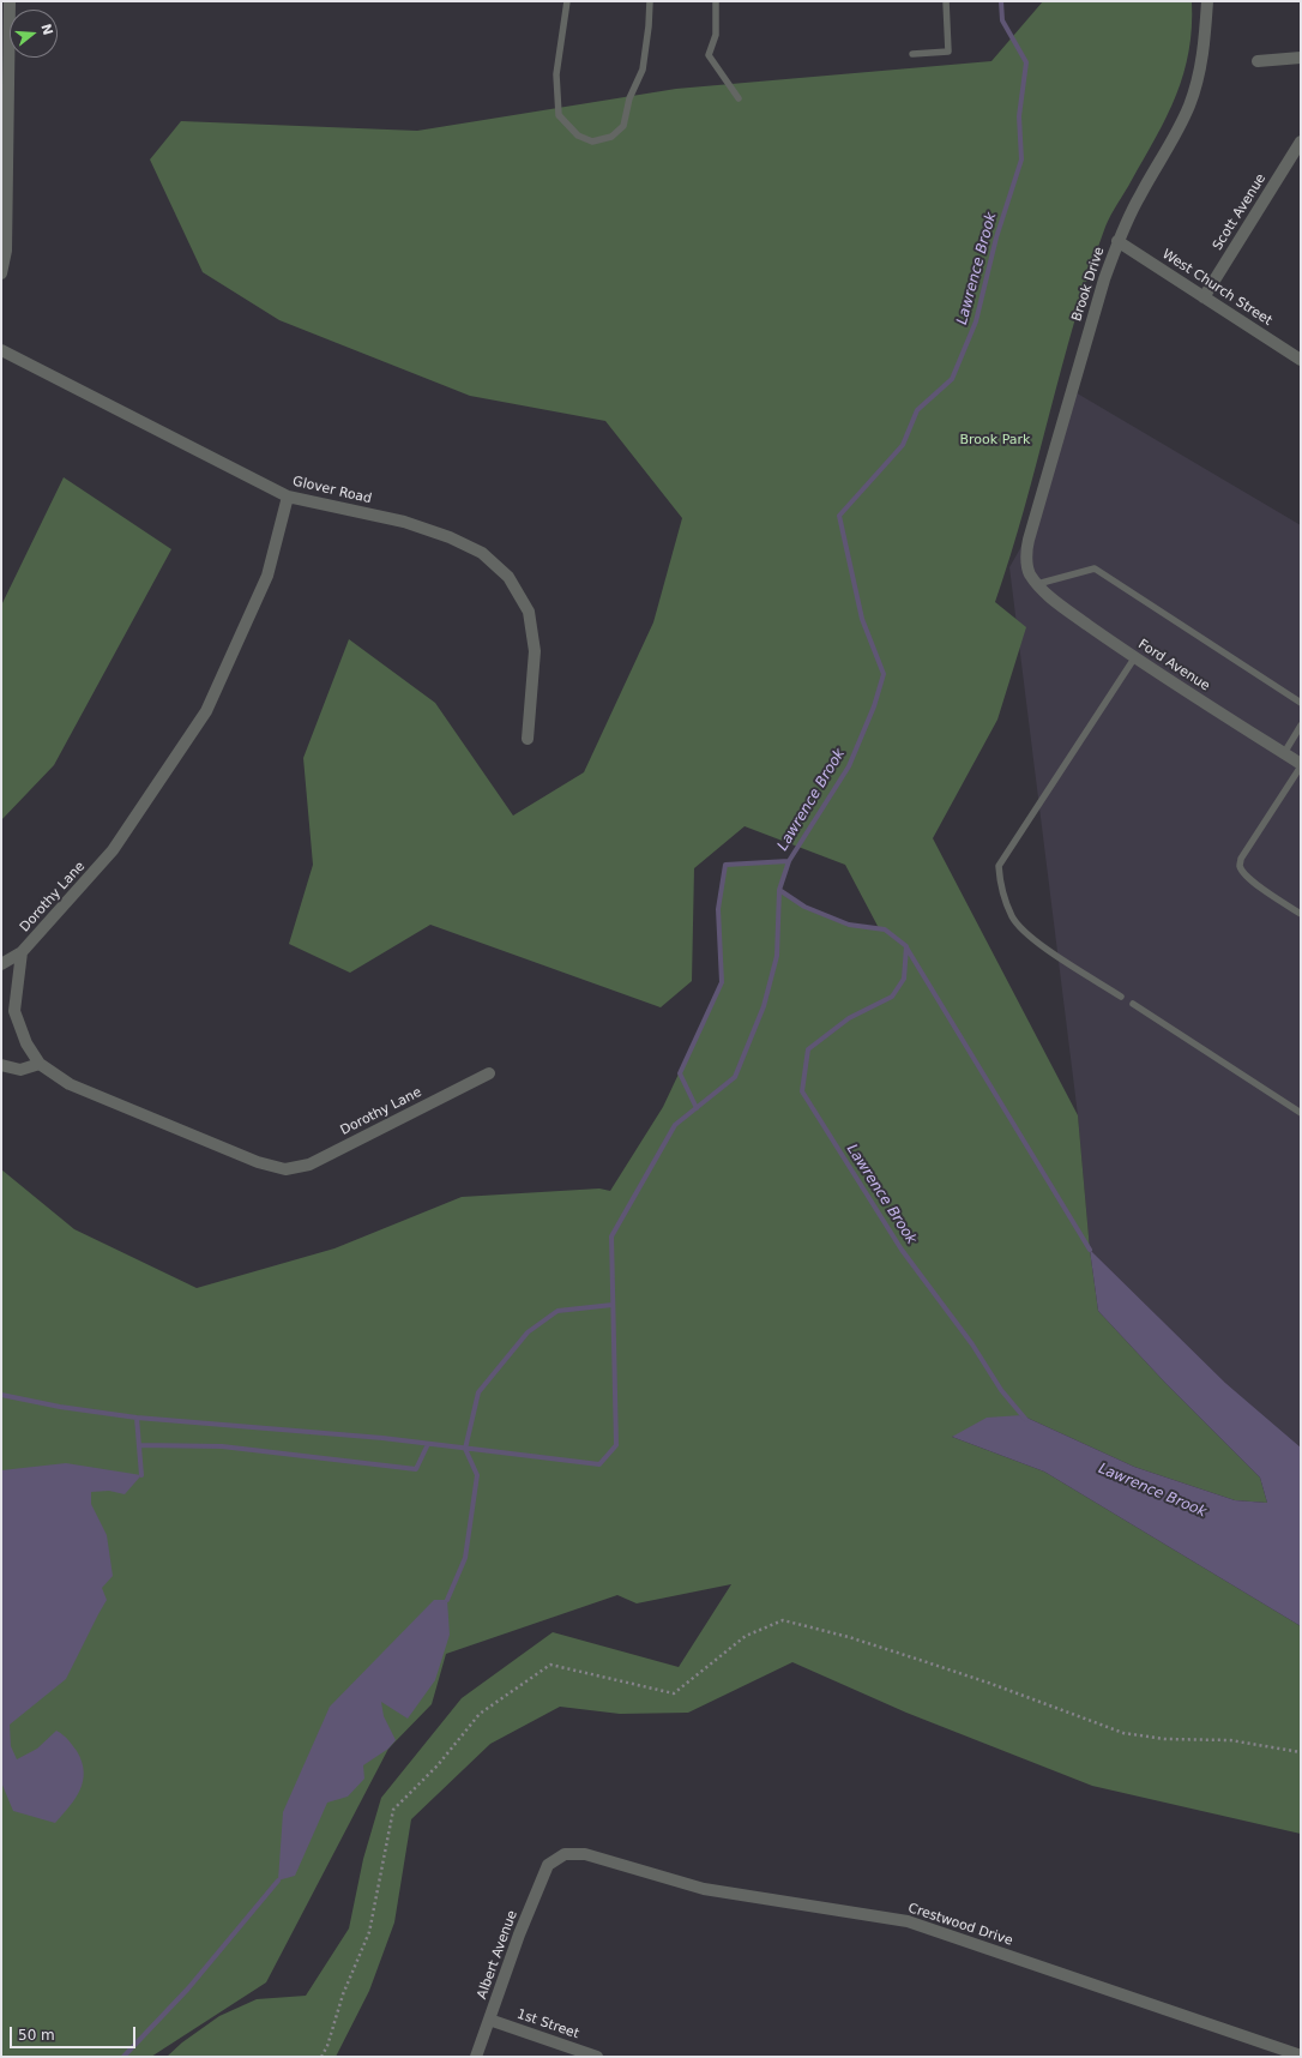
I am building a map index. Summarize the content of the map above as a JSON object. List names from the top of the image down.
{
  "streets": {
    "street": [
      "Scott Avenue",
      "Brook Drive",
      "West Church Street",
      "Glover Road",
      "Ford Avenue",
      "Dorothy Lane",
      "Crestwood Drive",
      "Albert Avenue",
      "1st Street"
    ]
  },
  "crossings": [
    ["Scott Avenue", "West Church Street"],
    ["Brook Drive", "West Church Street"],
    ["Brook Drive", "Ford Avenue"],
    ["Glover Road", "Dorothy Lane"],
    ["Crestwood Drive", "Albert Avenue"],
    ["Albert Avenue", "1st Street"]
  ],
  "water": ["Lawrence Brook"],
  "parks": ["Brook Park"],
  "scale_bar": "50 m",
  "north": "right"
}
